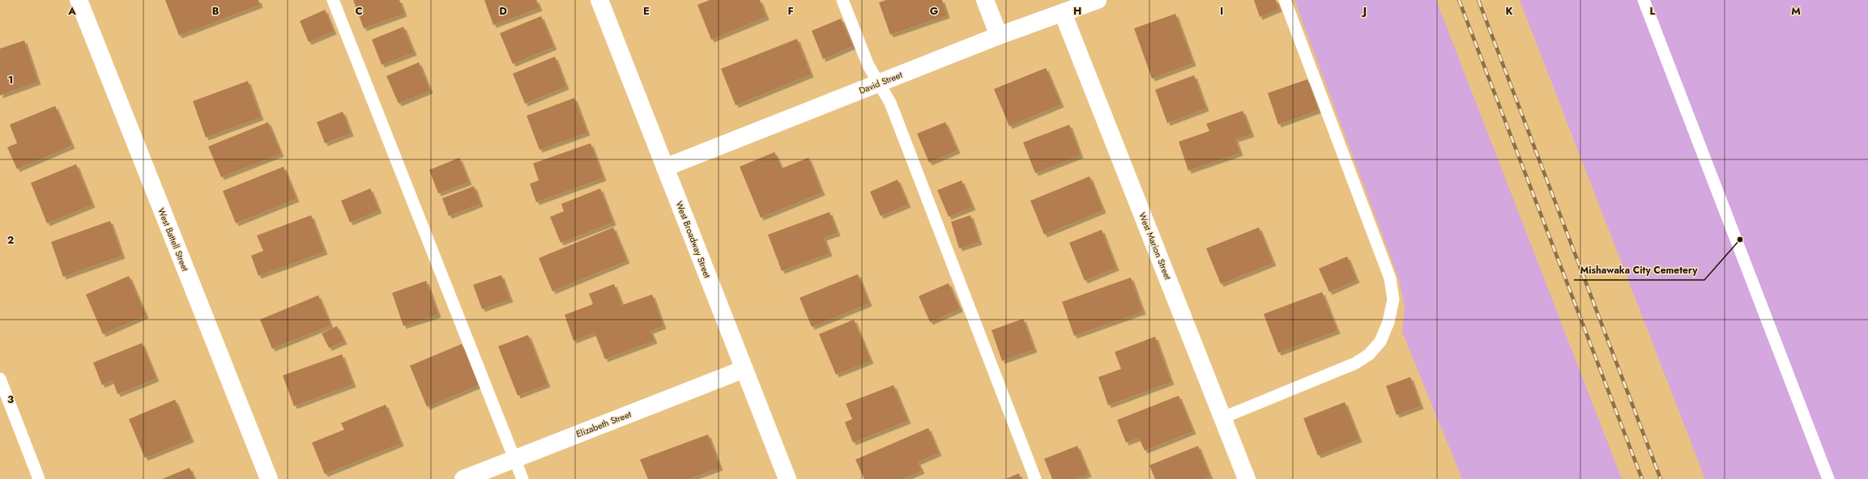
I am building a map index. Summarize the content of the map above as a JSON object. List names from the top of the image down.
{
  "streets": {
    "street": [
      "David Street",
      "West Battell Street",
      "West Broadway Street",
      "West Marion Street",
      "Elizabeth Street"
    ]
  },
  "crossings": [
    ["David Street", "West Broadway Street"],
    ["David Street", "West Marion Street"],
    ["West Broadway Street", "Elizabeth Street"]
  ],
  "places": ["Mishawaka City Cemetery"],
  "grid": {
    "columns": [
      "A",
      "B",
      "C",
      "D",
      "E",
      "F",
      "G",
      "H",
      "I",
      "J",
      "K",
      "L",
      "M"
    ],
    "rows": ["1", "2", "3"]
  }
}
